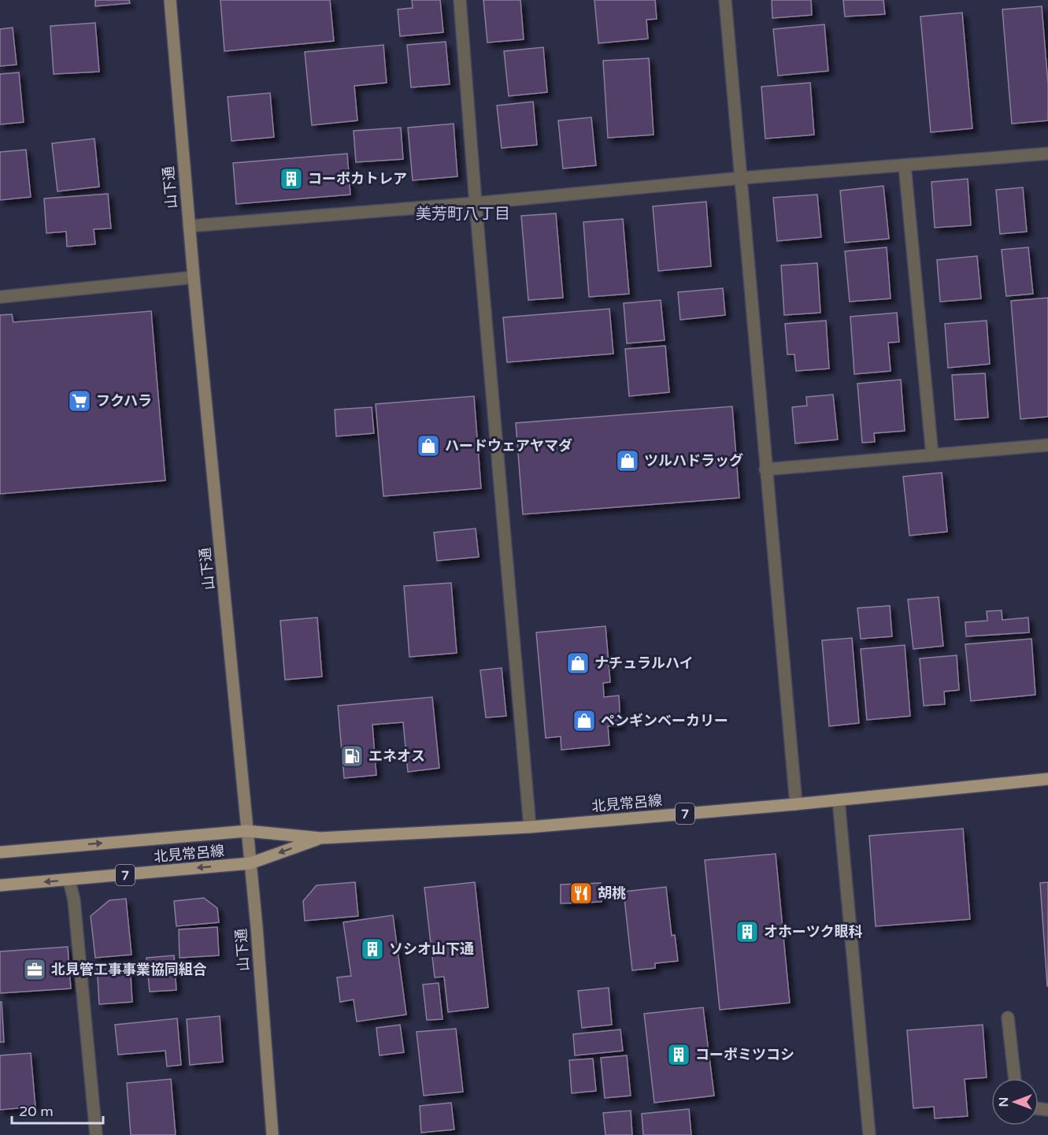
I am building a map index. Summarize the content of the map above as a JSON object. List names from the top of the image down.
{
  "streets": {
    "main road": ["北見常呂線", "7"],
    "street": ["山下通"]
  },
  "crossings": [
    ["山下通", "北見常呂線"]
  ],
  "districts": ["美芳町八丁目"],
  "places": {
    "building": [
      "コーポカトレア",
      "オホーツク眼科",
      "ソシオ山下通",
      "コーポミツコシ"
    ],
    "supermarket": ["フクハラ"],
    "shop": [
      "ハードウェアヤマダ",
      "ツルハドラッグ",
      "ナチュラルハイ",
      "ペンギンベーカリー"
    ],
    "fuel station": ["エネオス"],
    "restaurant": ["胡桃"],
    "office": ["北見管工事事業協同組合"]
  },
  "scale_bar": "20 m",
  "north": "left"
}
